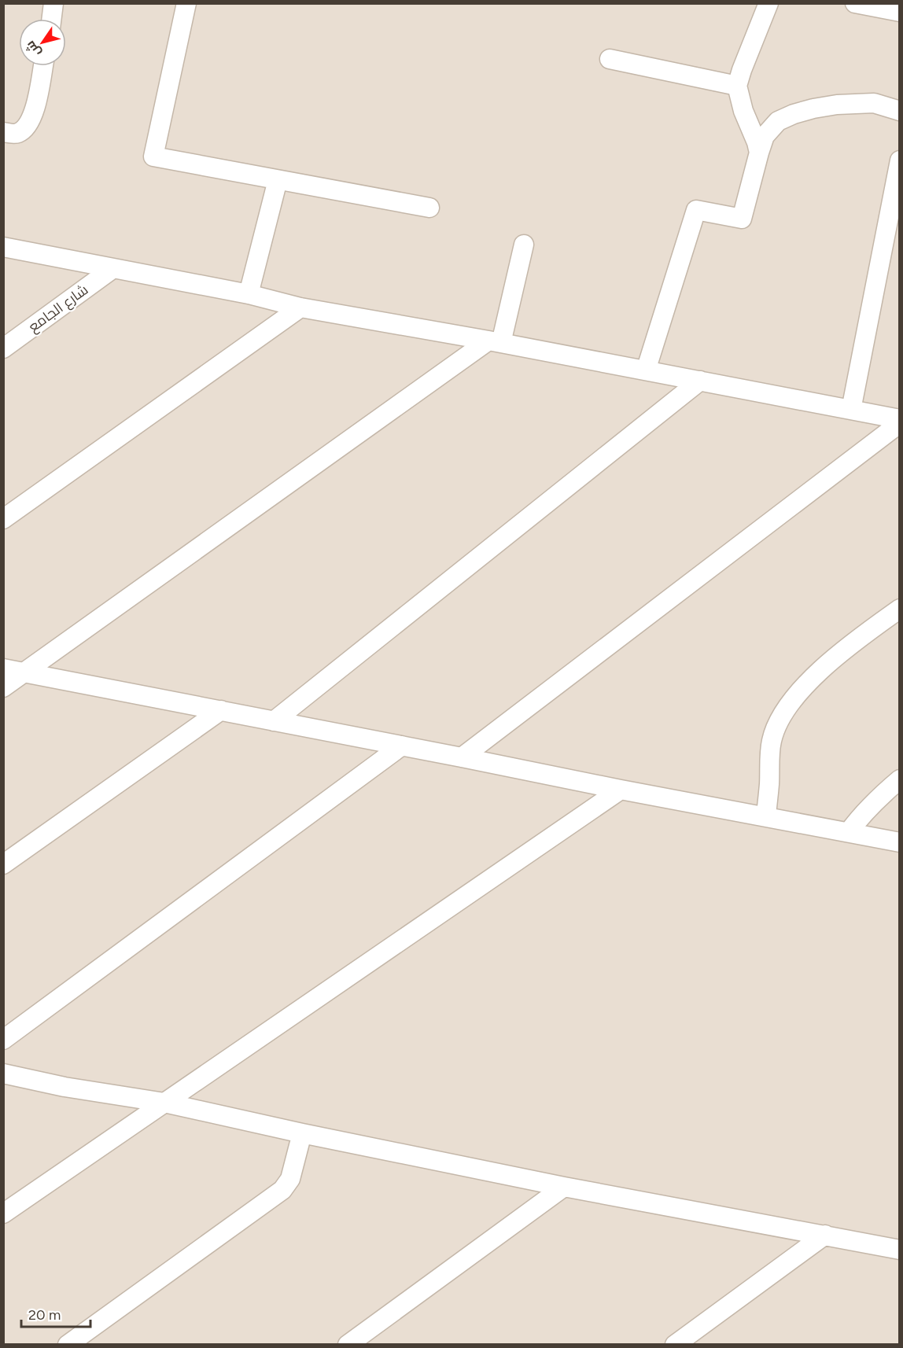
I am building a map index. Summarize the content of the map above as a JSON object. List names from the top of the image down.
{
  "streets": {
    "street": ["شارع الجامع"]
  },
  "scale_bar": "20 m",
  "north": "bottom left"
}
